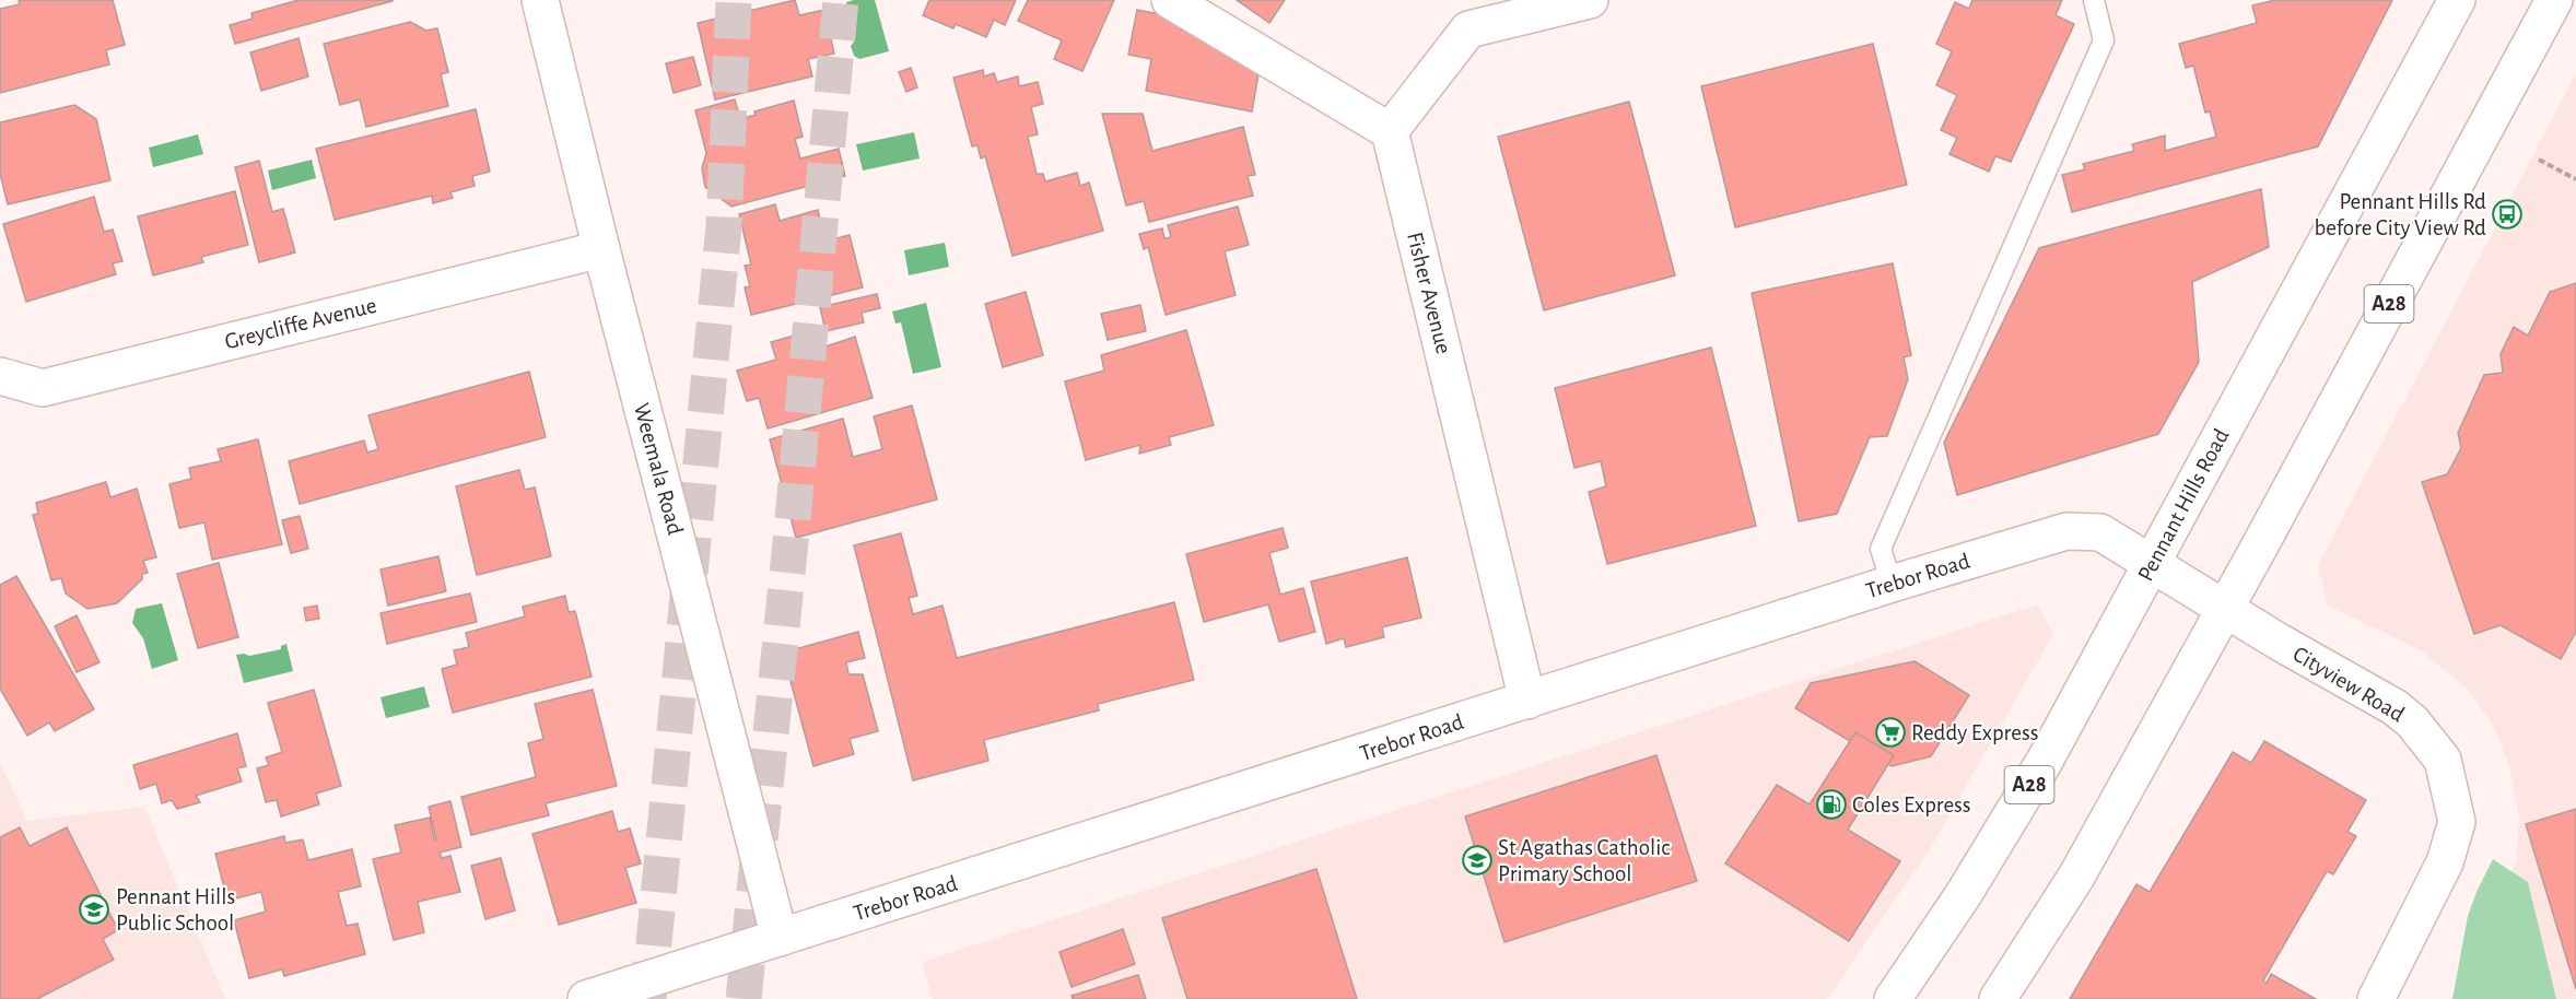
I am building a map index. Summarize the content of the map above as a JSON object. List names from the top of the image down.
{
  "streets": {
    "main road": [
      "Fisher Avenue",
      "A28",
      "Greycliffe Avenue",
      "Weemala Road",
      "Pennant Hills Road",
      "Trebor Road",
      "Cityview Road"
    ]
  },
  "crossings": [
    ["Fisher Avenue", "Trebor Road"],
    ["A28", "Trebor Road"],
    ["A28", "Cityview Road"],
    ["Greycliffe Avenue", "Weemala Road"],
    ["Weemala Road", "Trebor Road"],
    ["Pennant Hills Road", "Trebor Road"],
    ["Trebor Road", "Cityview Road"]
  ],
  "places": {
    "bus stop": ["Pennant Hills Rd before City View Rd"],
    "supermarket": ["Reddy Express"],
    "fuel station": ["Coles Express"],
    "school or university": ["St Agathas Catholic Primary School", "Pennant Hills Public School"]
  }
}
